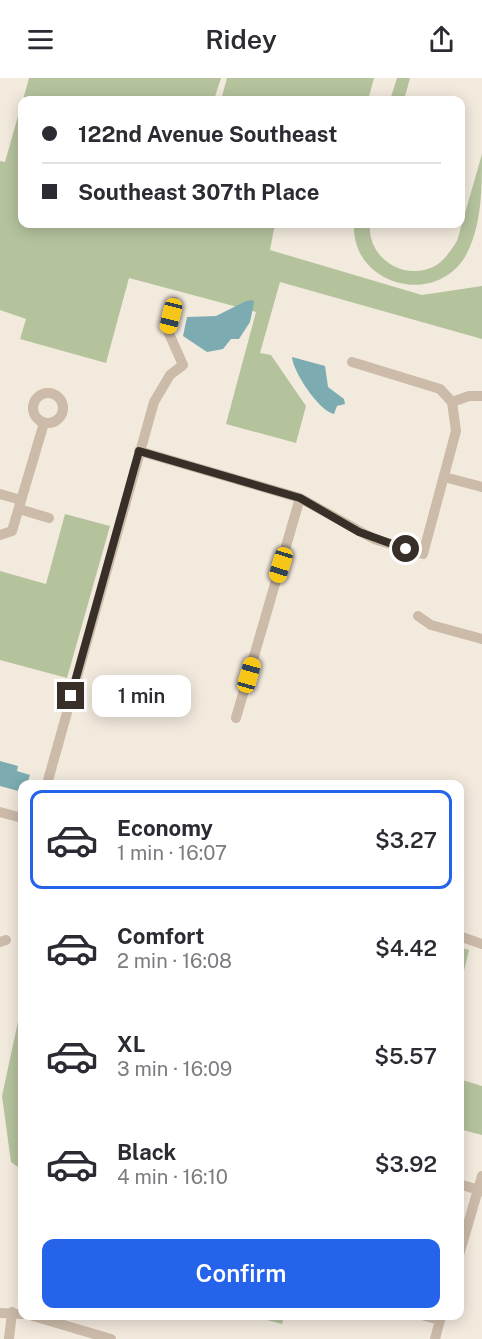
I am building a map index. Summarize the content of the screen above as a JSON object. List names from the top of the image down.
{
  "page": {
    "header": "Ridey",
    "banner": ["122nd Avenue Southeast", "Southeast 307th Place"],
    "bubble": "1 min",
    "list": [
      {
        "name": "Economy",
        "note": "1 min · 16:07",
        "value": "$3.27"
      },
      {
        "name": "Comfort",
        "note": "2 min · 16:08",
        "value": "$4.42"
      },
      {
        "name": "XL",
        "note": "3 min · 16:09",
        "value": "$5.57"
      },
      {
        "name": "Black",
        "note": "4 min · 16:10",
        "value": "$3.92"
      }
    ],
    "buttons": "Confirm"
  }
}
